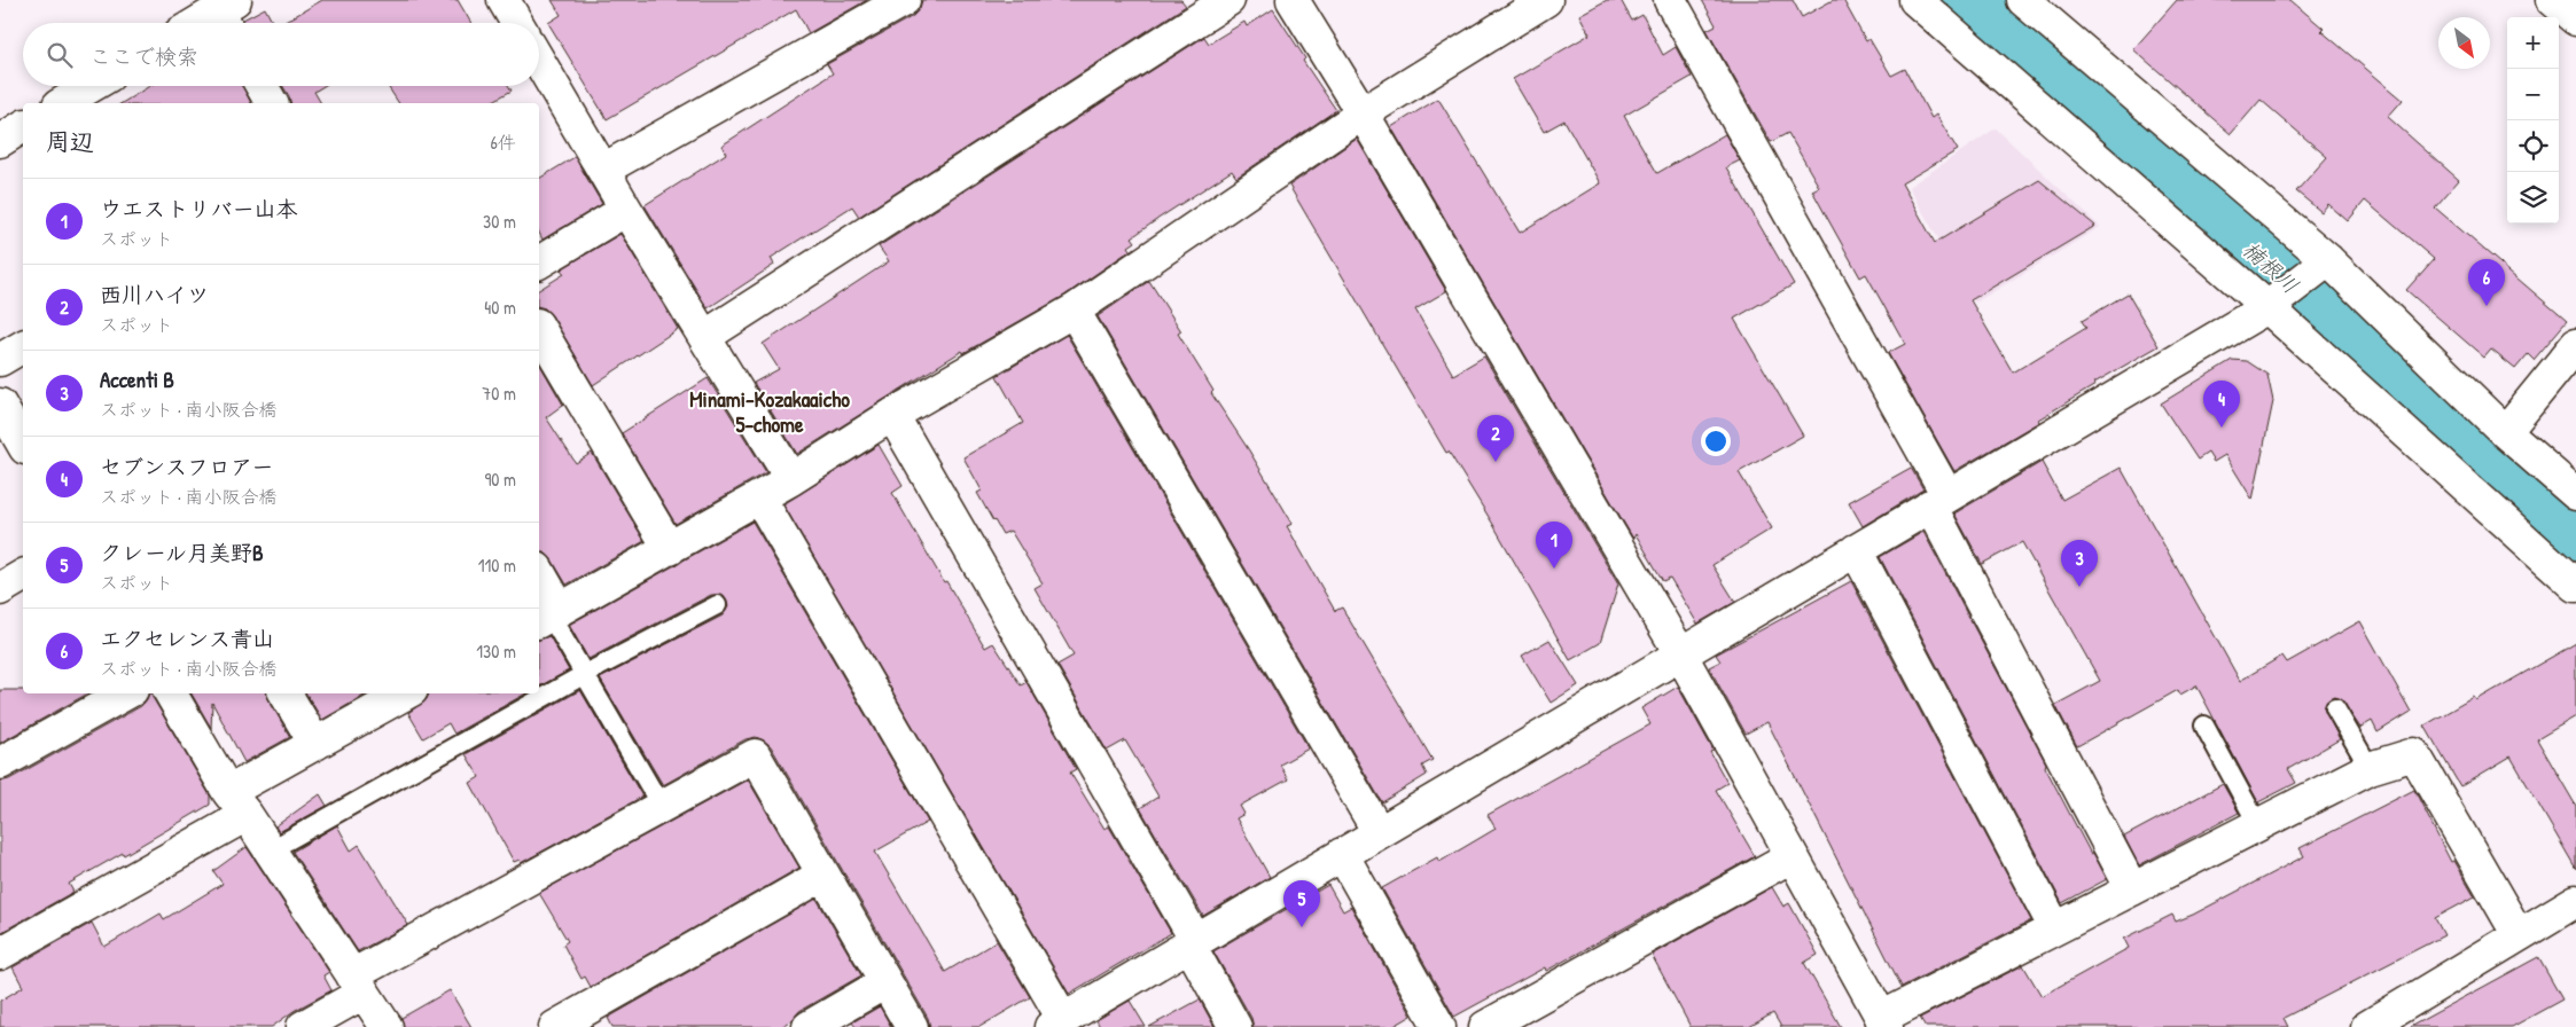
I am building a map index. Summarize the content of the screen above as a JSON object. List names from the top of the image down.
{
  "districts": ["Minami-Kozakaaicho 5-chome"],
  "water": ["楠根川"],
  "north": "bottom right",
  "page": {
    "map_buttons": ["+", "−"],
    "search": "ここで検索",
    "heading": ["周辺", "6件"],
    "list": [
      {
        "mark": "1",
        "name": "ウエストリバー山本",
        "note": "スポット",
        "value": "30 m"
      },
      {
        "mark": "2",
        "name": "西川ハイツ",
        "note": "スポット",
        "value": "40 m"
      },
      {
        "mark": "3",
        "name": "Accenti B",
        "note": "スポット · 南小阪合橋",
        "value": "70 m"
      },
      {
        "mark": "4",
        "name": "セブンスフロアー",
        "note": "スポット · 南小阪合橋",
        "value": "90 m"
      },
      {
        "mark": "5",
        "name": "クレール月美野B",
        "note": "スポット",
        "value": "110 m"
      },
      {
        "mark": "6",
        "name": "エクセレンス青山",
        "note": "スポット · 南小阪合橋",
        "value": "130 m"
      }
    ],
    "pins": [
      "6",
      "4",
      "2",
      "1",
      "3",
      "5"
    ]
  }
}
